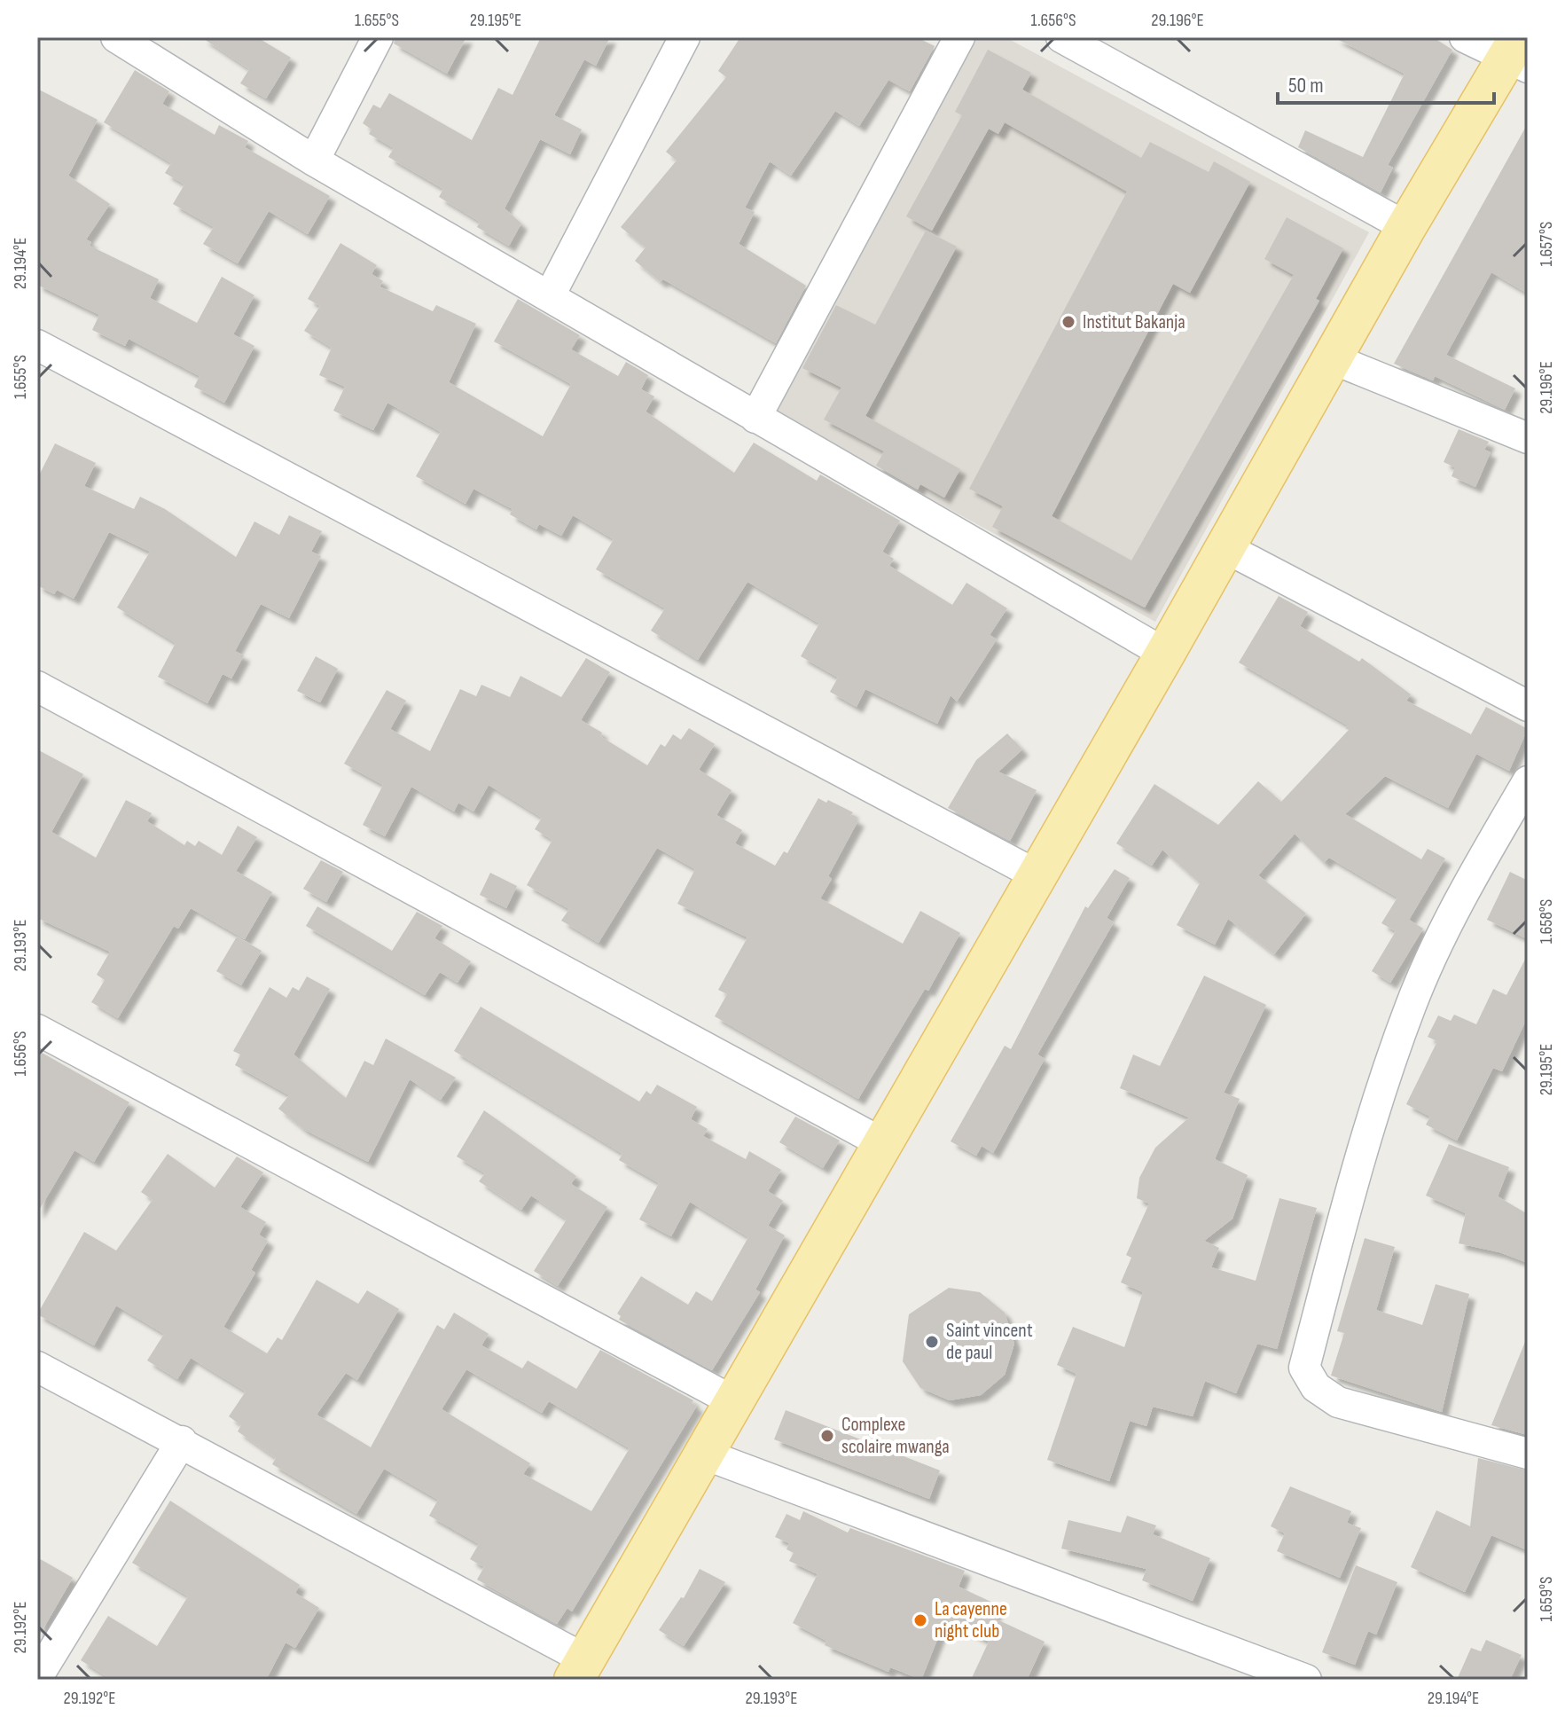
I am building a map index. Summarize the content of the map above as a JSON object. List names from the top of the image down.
{
  "places": [
    "Institut Bakanja",
    "Saint vincent de paul",
    "Complexe scolaire mwanga",
    "La cayenne night club"
  ],
  "scale_bar": "50 m",
  "coordinates": [
    "1.655°S",
    "29.195°E",
    "1.656°S",
    "29.196°E",
    "1.657°S",
    "29.194°E",
    "1.658°S",
    "29.193°E",
    "1.659°S",
    "29.192°E"
  ]
}
